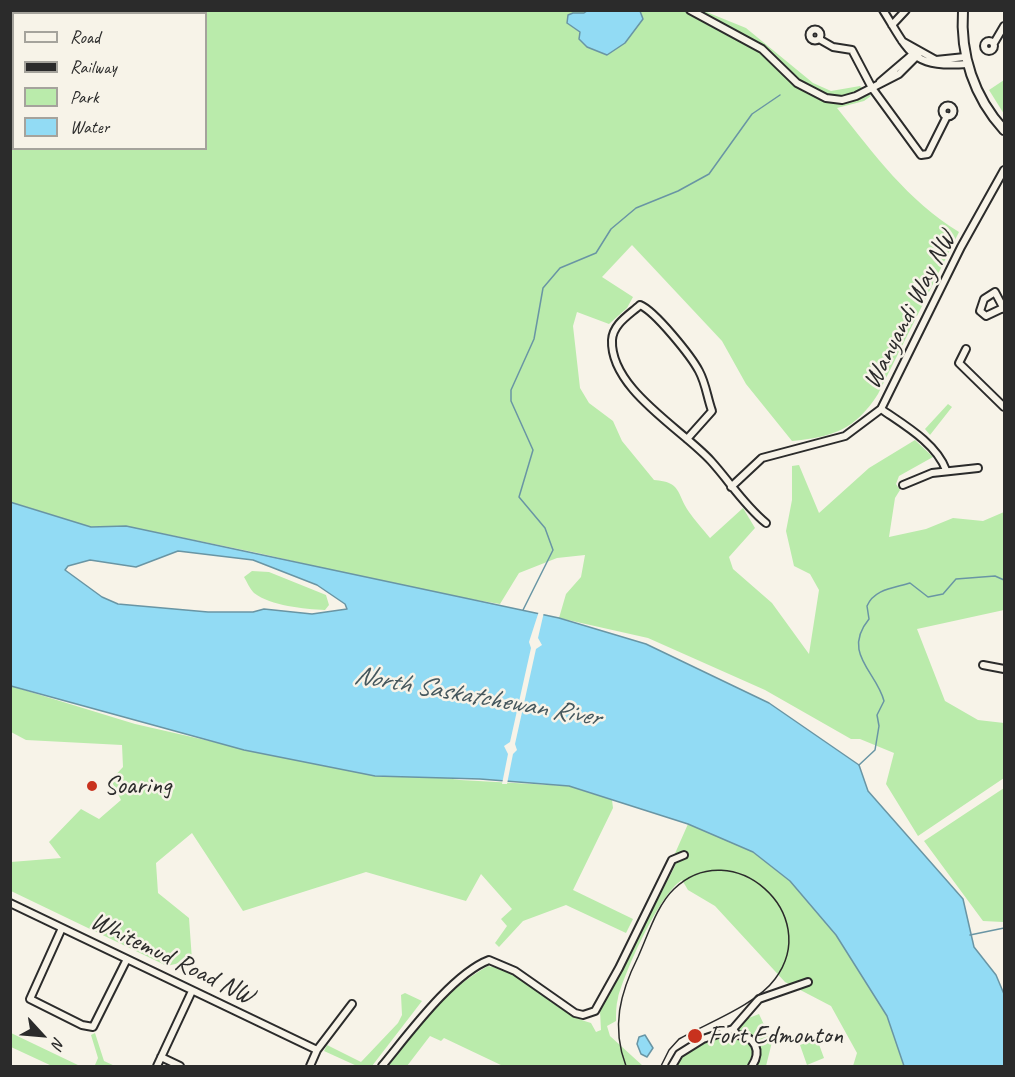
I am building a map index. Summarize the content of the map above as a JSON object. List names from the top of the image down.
{
  "streets": {
    "street": ["Wanyandi Way NW", "Whitemud Road NW"]
  },
  "water": ["North Saskatchewan River"],
  "places": ["Soaring", "Fort Edmonton"],
  "legend": [
    "Road",
    "Railway",
    "Park",
    "Water"
  ],
  "north": "bottom right"
}
